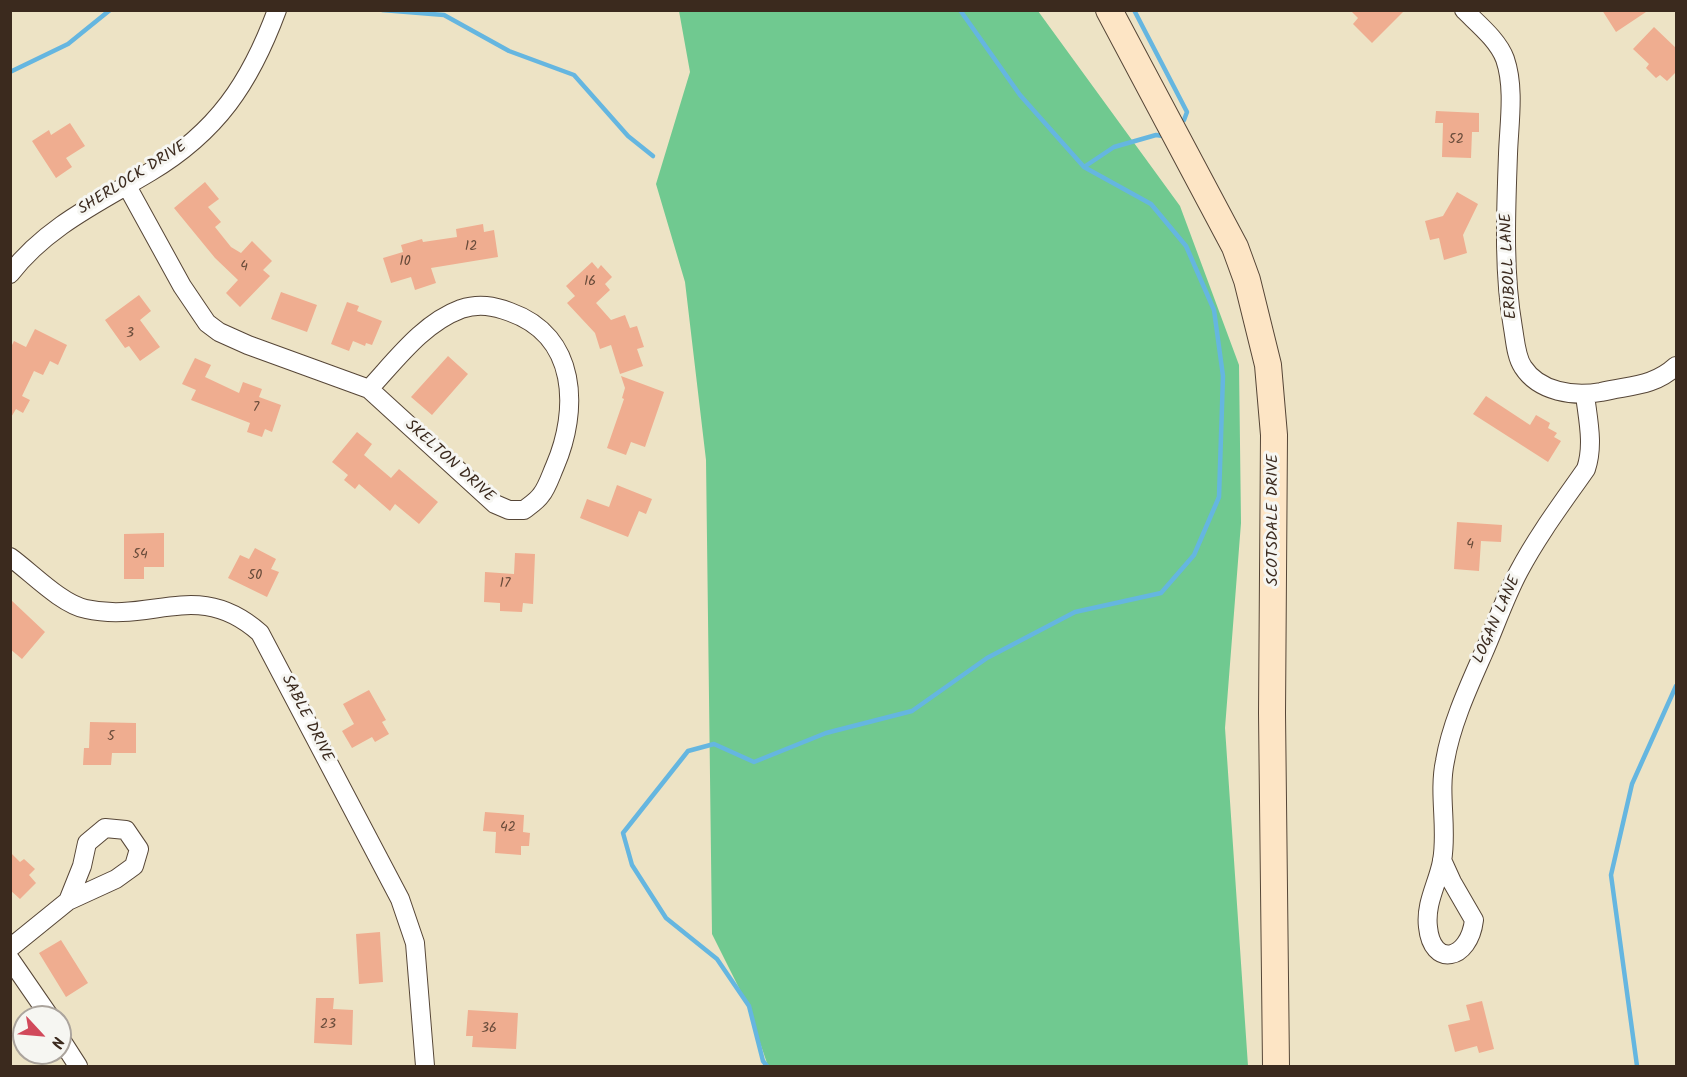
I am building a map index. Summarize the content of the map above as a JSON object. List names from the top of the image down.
{
  "streets": {
    "street": [
      "SHERLOCK DRIVE",
      "ERIBOLL LANE",
      "SKELTON DRIVE",
      "SCOTSDALE DRIVE",
      "LOGAN LANE",
      "SABLE DRIVE"
    ]
  },
  "crossings": [
    ["SHERLOCK DRIVE", "SKELTON DRIVE"],
    ["ERIBOLL LANE", "LOGAN LANE"]
  ],
  "house_numbers": [
    "52",
    "12",
    "10",
    "4",
    "16",
    "3",
    "7",
    "4",
    "54",
    "50",
    "17",
    "5",
    "42",
    "23",
    "36"
  ],
  "north": "bottom right"
}
